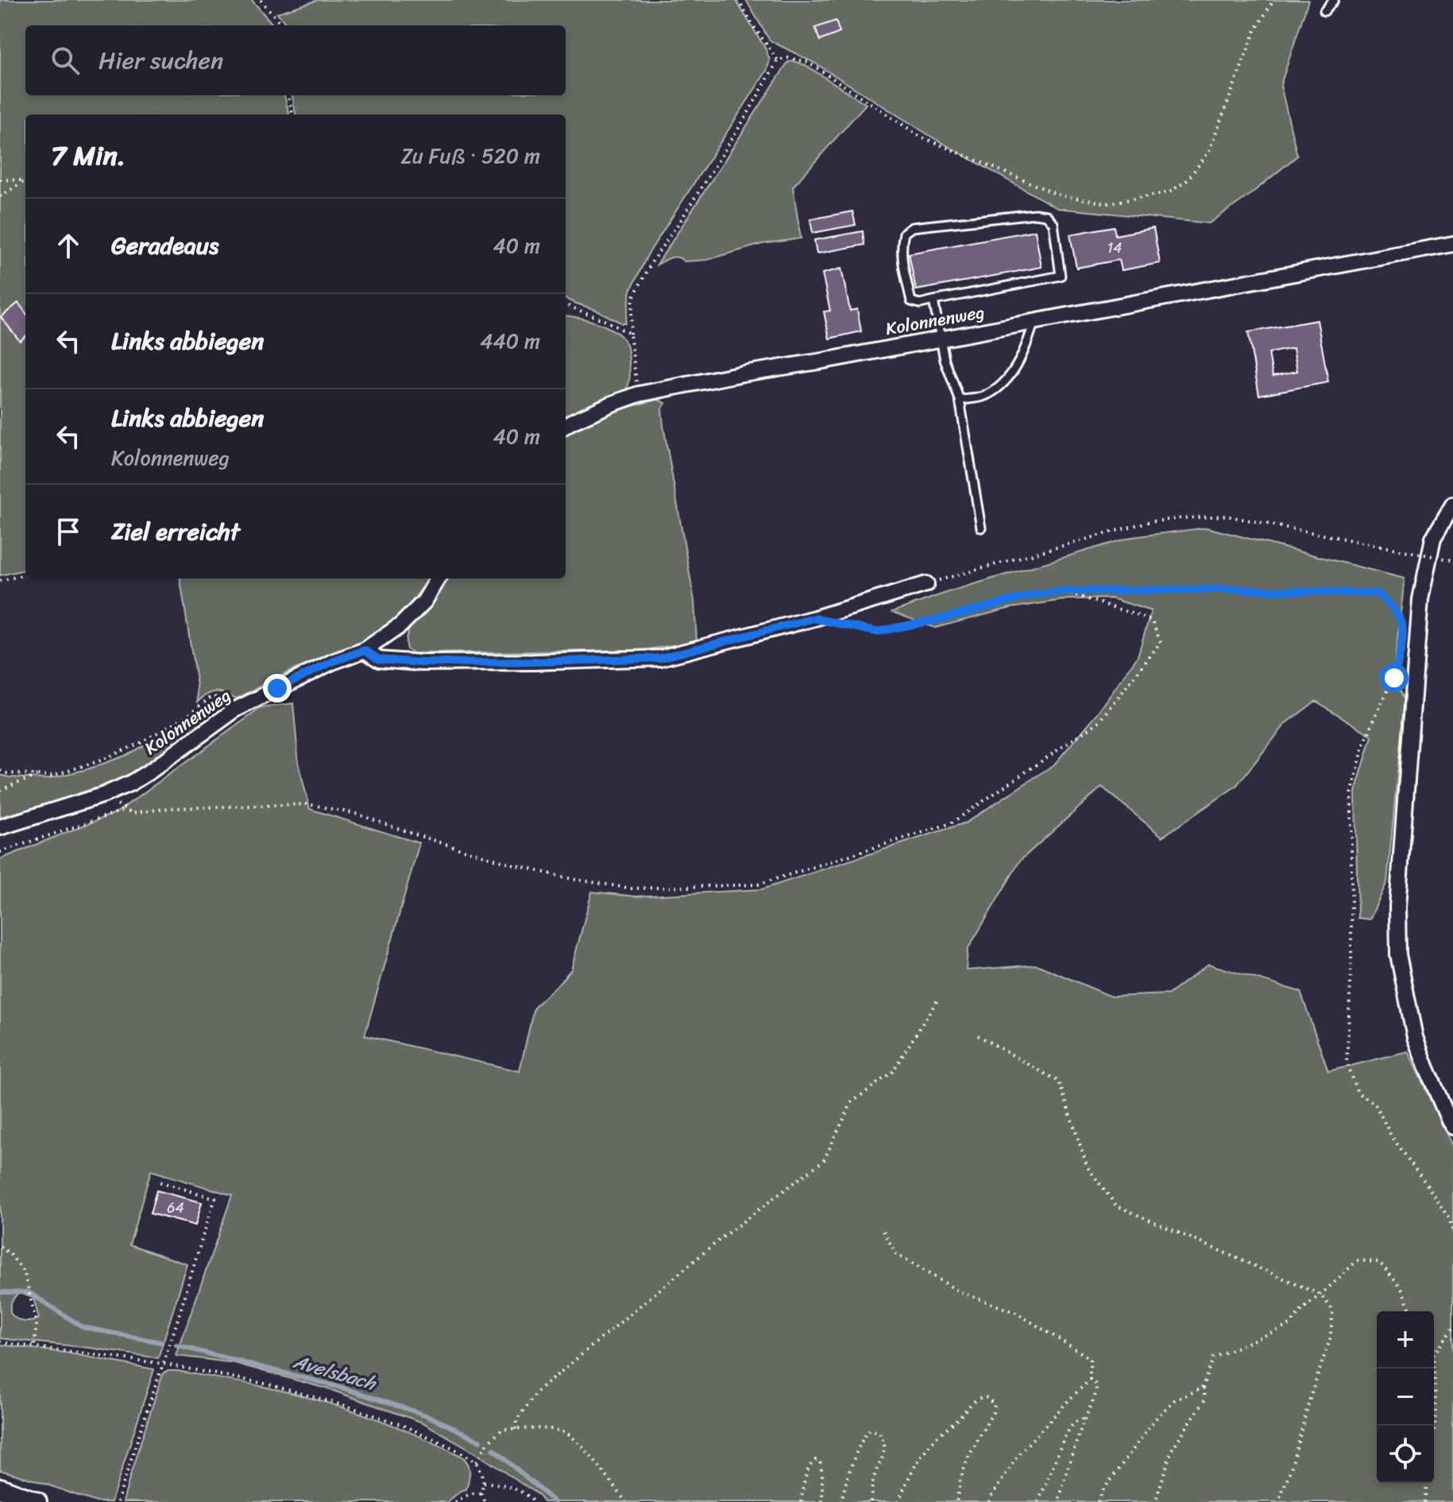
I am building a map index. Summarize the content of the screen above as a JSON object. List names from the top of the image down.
{
  "streets": {
    "street": ["Kolonnenweg"]
  },
  "water": ["Avelsbach"],
  "house_numbers": ["14", "64"],
  "page": {
    "search": "Hier suchen",
    "heading": ["7 Min.", "Zu Fuß · 520 m"],
    "list": [
      ["Geradeaus", "40 m"],
      ["Links abbiegen", "440 m"],
      ["Links abbiegen", "Kolonnenweg", "40 m"],
      "Ziel erreicht"
    ],
    "map_buttons": ["+", "−"]
  }
}
